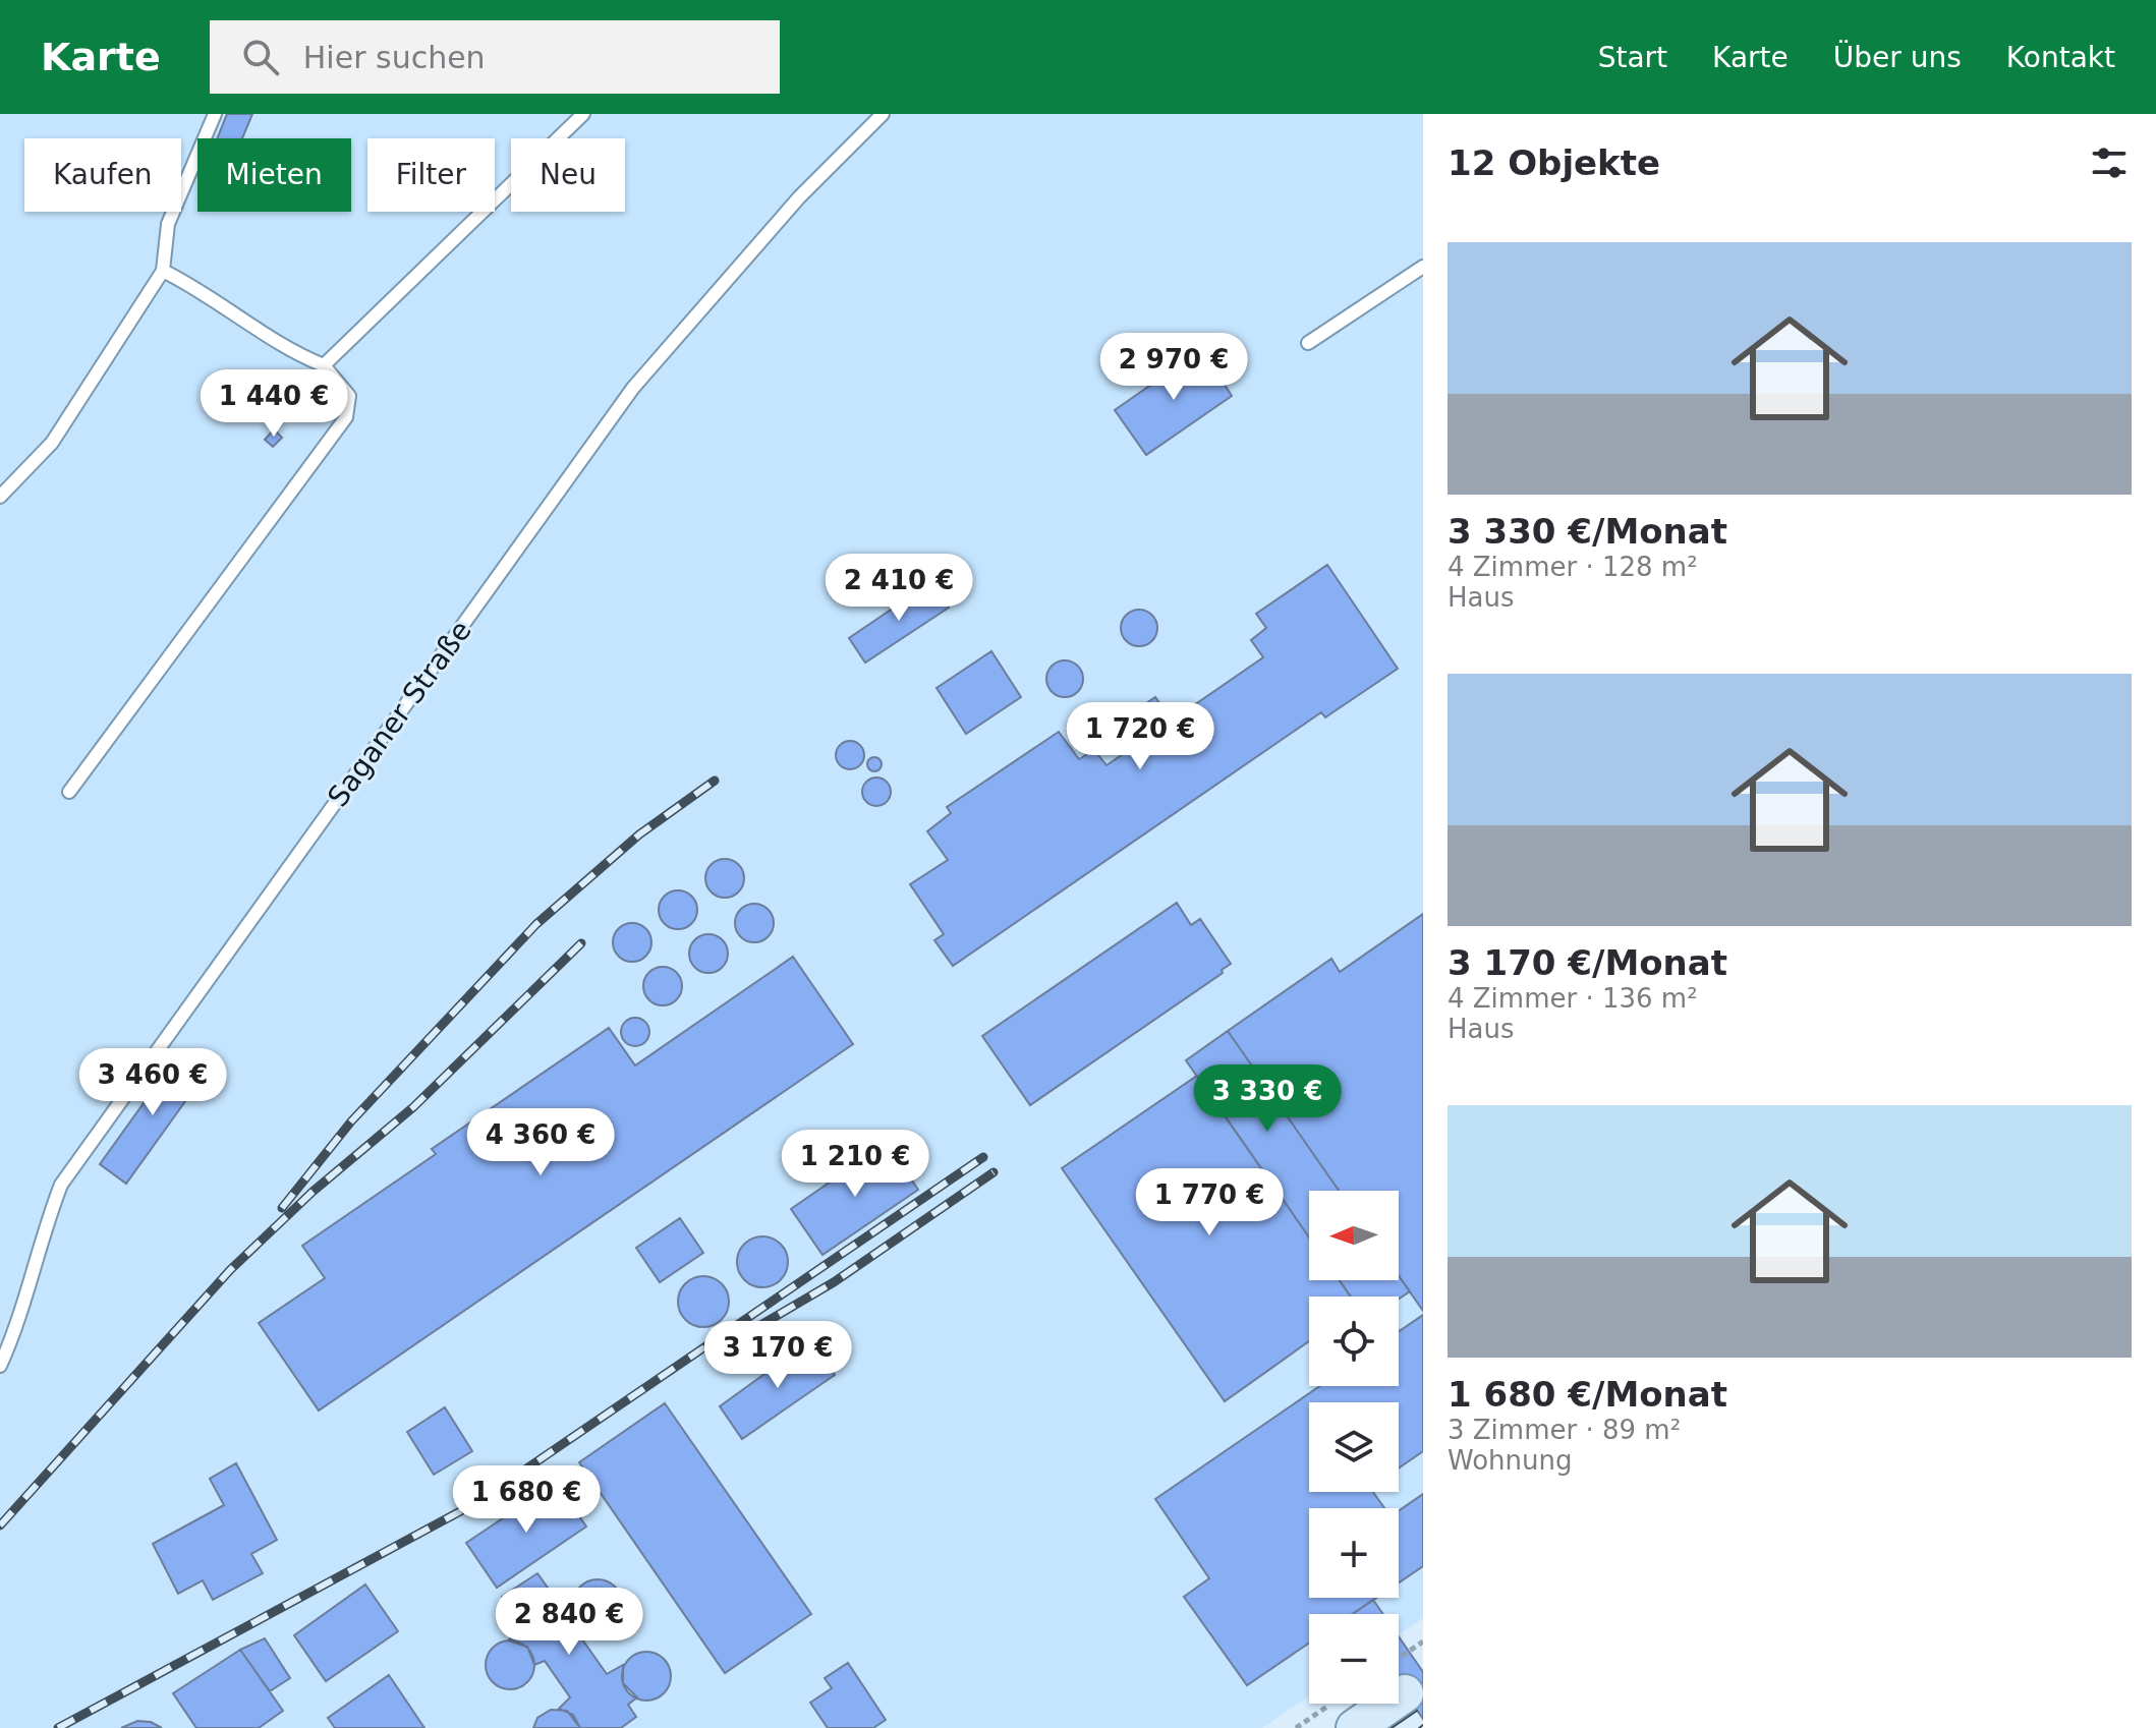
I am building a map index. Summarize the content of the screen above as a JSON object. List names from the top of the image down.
{
  "streets": {
    "lane": ["Saganer Straße"]
  },
  "north": "left",
  "page": {
    "header": "Karte",
    "search": "Hier suchen",
    "nav": [
      "Start",
      "Karte",
      "Über uns",
      "Kontakt"
    ],
    "heading": "12 Objekte",
    "chip": [
      "Kaufen",
      "Mieten",
      "Filter",
      "Neu"
    ],
    "list": [
      {
        "name": "3 330 €/Monat",
        "note": "4 Zimmer · 128 m² · Haus"
      },
      {
        "name": "3 170 €/Monat",
        "note": "4 Zimmer · 136 m² · Haus"
      },
      {
        "name": "1 680 €/Monat",
        "note": "3 Zimmer · 89 m² · Wohnung"
      }
    ],
    "price": [
      "2 970 €",
      "1 440 €",
      "2 410 €",
      "1 720 €",
      "3 460 €",
      "3 330 €",
      "4 360 €",
      "1 210 €",
      "1 770 €",
      "3 170 €",
      "1 680 €",
      "2 840 €"
    ],
    "map_buttons": ["+", "−"]
  }
}
